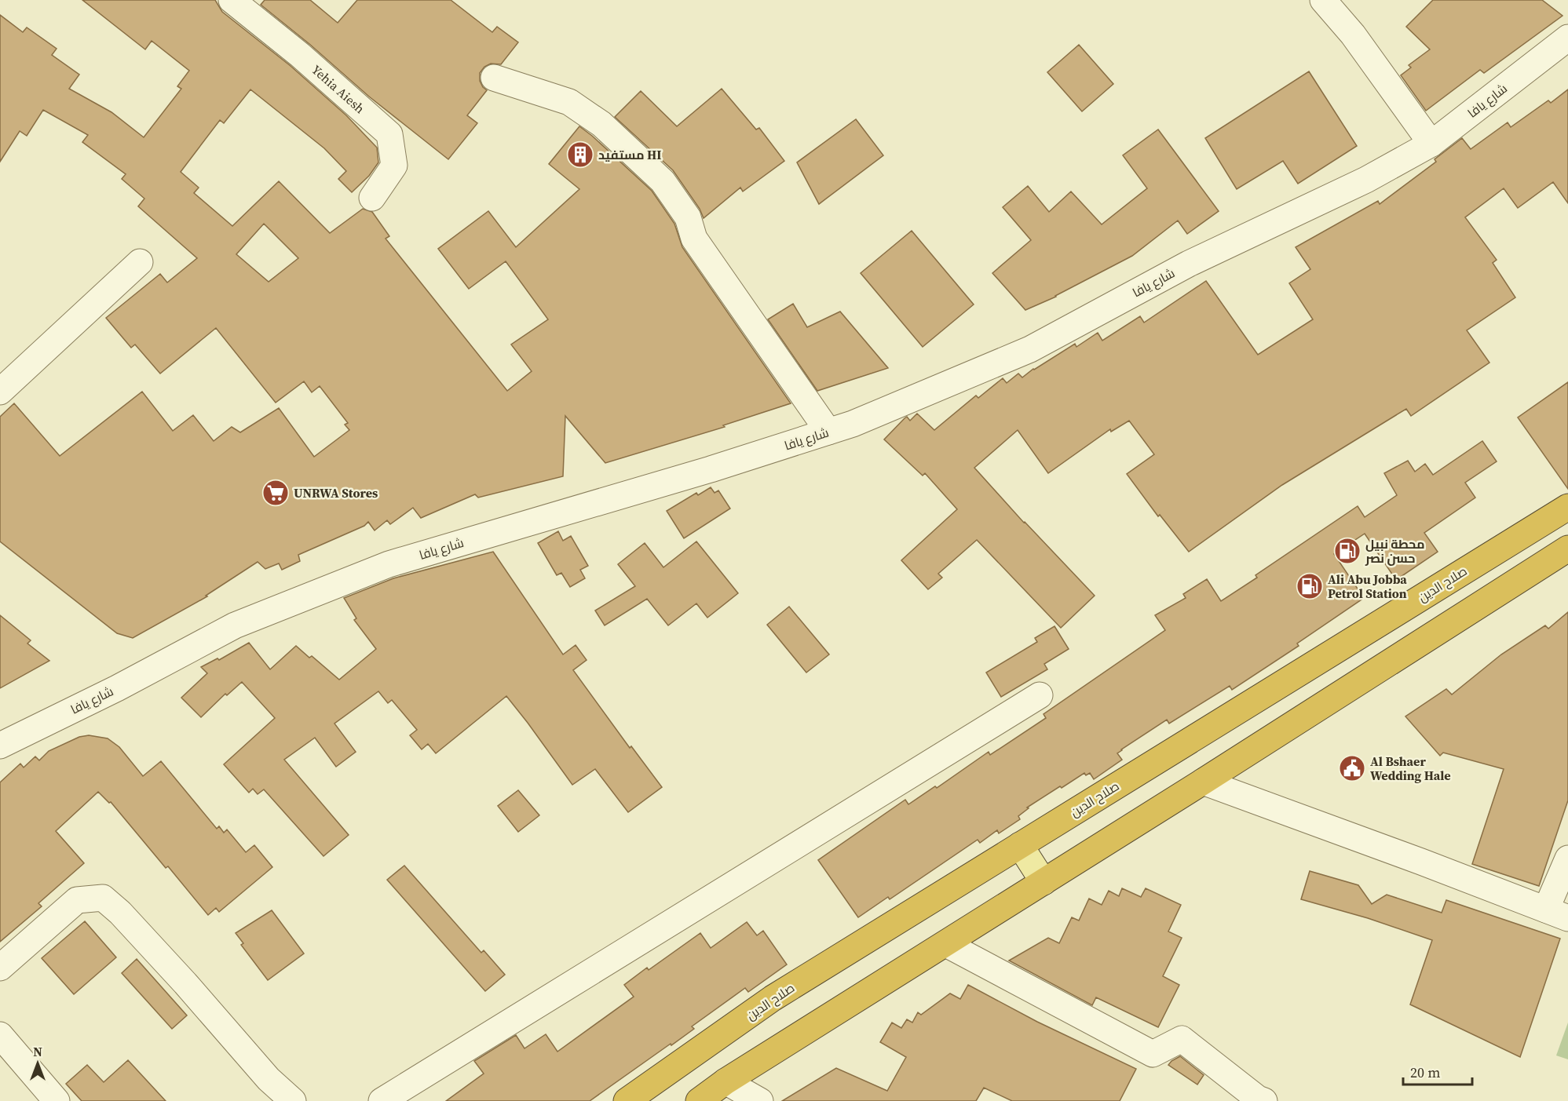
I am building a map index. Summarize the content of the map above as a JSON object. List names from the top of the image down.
{
  "streets": {
    "highway": ["صلاح الدين"],
    "street": ["Yehia Aiesh", "شارع يافا"]
  },
  "places": {
    "building": ["مستفيد HI"],
    "supermarket": ["UNRWA Stores"],
    "fuel station": ["محطة نبيل حسن نصر", "Ali Abu Jobba Petrol Station"],
    "public building": ["Al Bshaer Wedding Hale"]
  },
  "scale_bar": "20 m",
  "north": "top"
}
